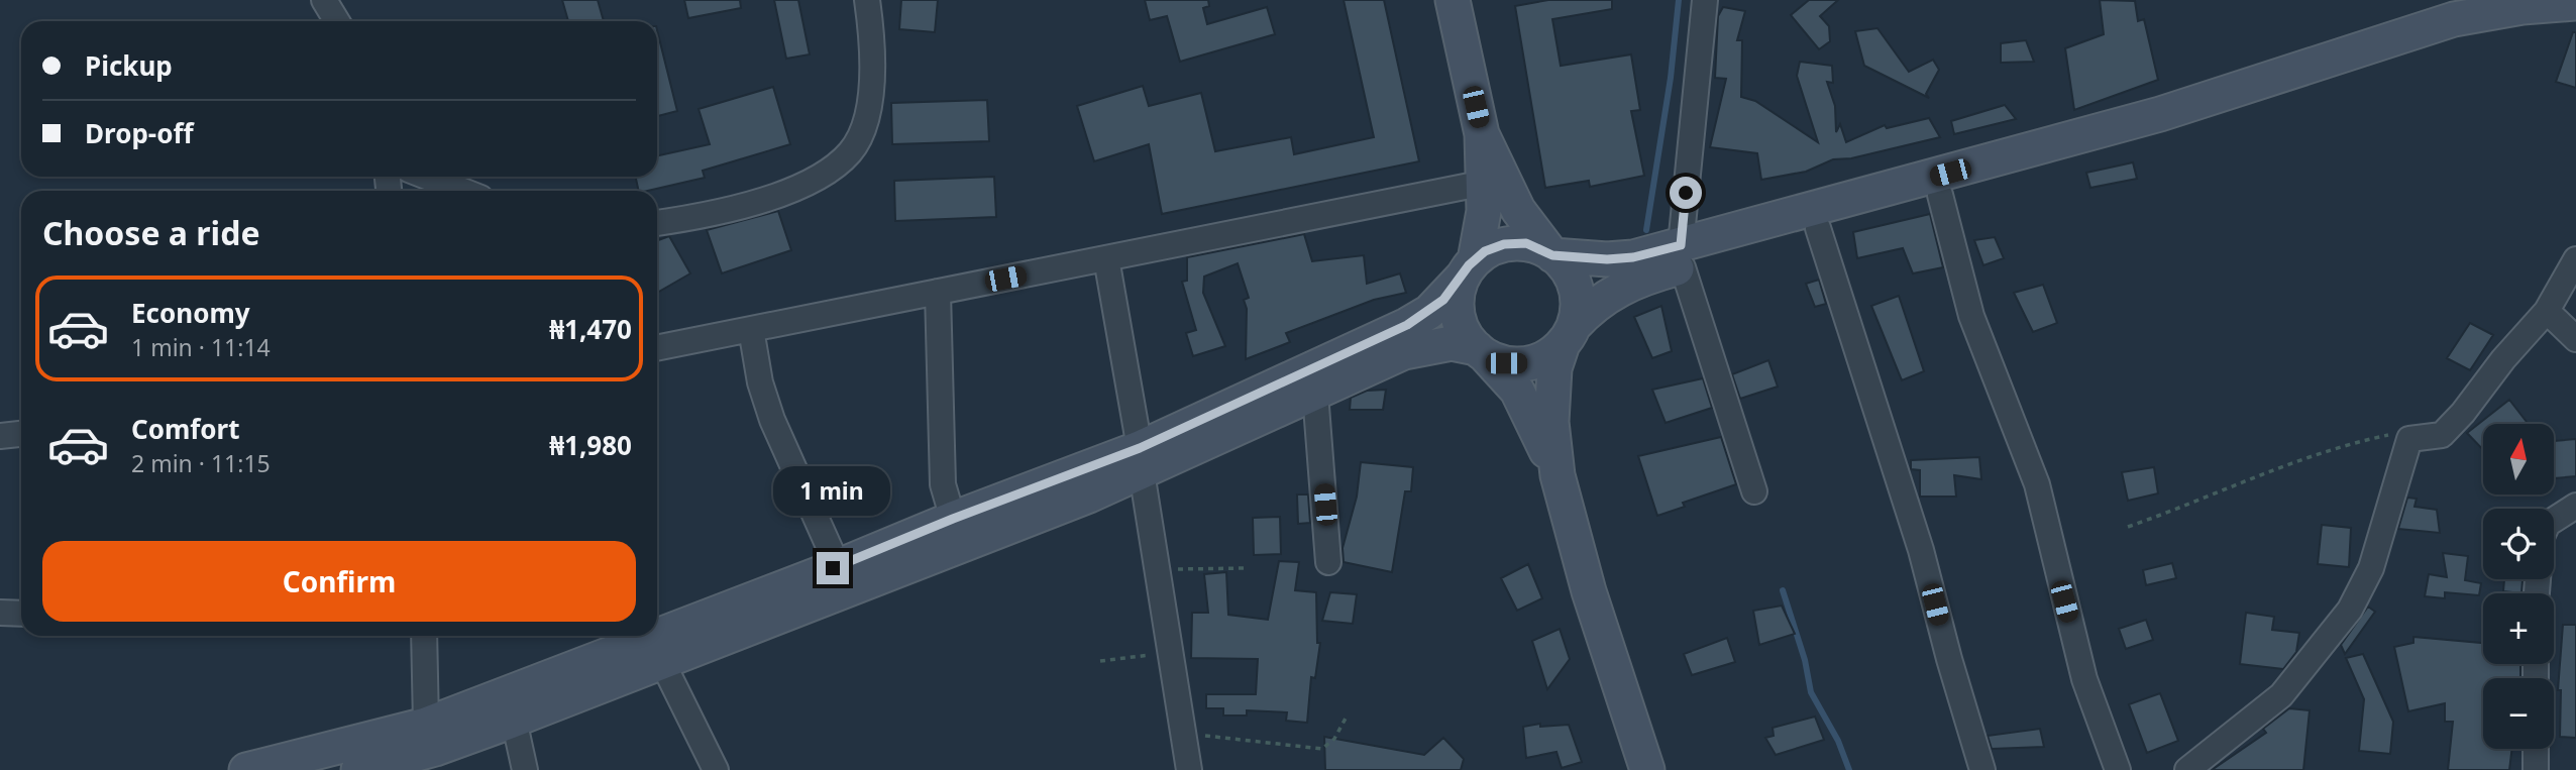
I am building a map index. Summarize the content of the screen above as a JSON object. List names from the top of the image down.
{
  "north": "top",
  "page": {
    "banner": ["Pickup", "Drop-off"],
    "heading": "Choose a ride",
    "list": [
      {
        "name": "Economy",
        "note": "1 min · 11:14",
        "value": "₦1,470"
      },
      {
        "name": "Comfort",
        "note": "2 min · 11:15",
        "value": "₦1,980"
      }
    ],
    "map_buttons": ["+", "−"],
    "bubble": "1 min",
    "buttons": "Confirm"
  }
}
